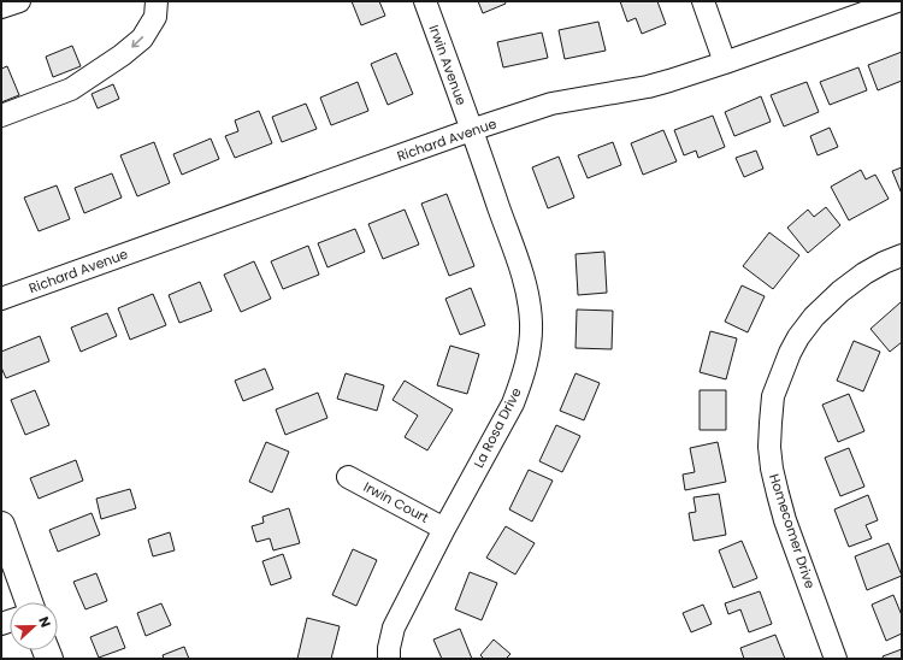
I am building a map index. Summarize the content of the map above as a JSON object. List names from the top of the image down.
{
  "streets": {
    "street": [
      "Irwin Avenue",
      "Richard Avenue",
      "La Rosa Drive",
      "Irwin Court",
      "Homecomer Drive"
    ]
  },
  "crossings": [
    ["Irwin Avenue", "Richard Avenue"],
    ["Irwin Avenue", "La Rosa Drive"],
    ["Richard Avenue", "La Rosa Drive"],
    ["La Rosa Drive", "Irwin Court"]
  ],
  "north": "right"
}
